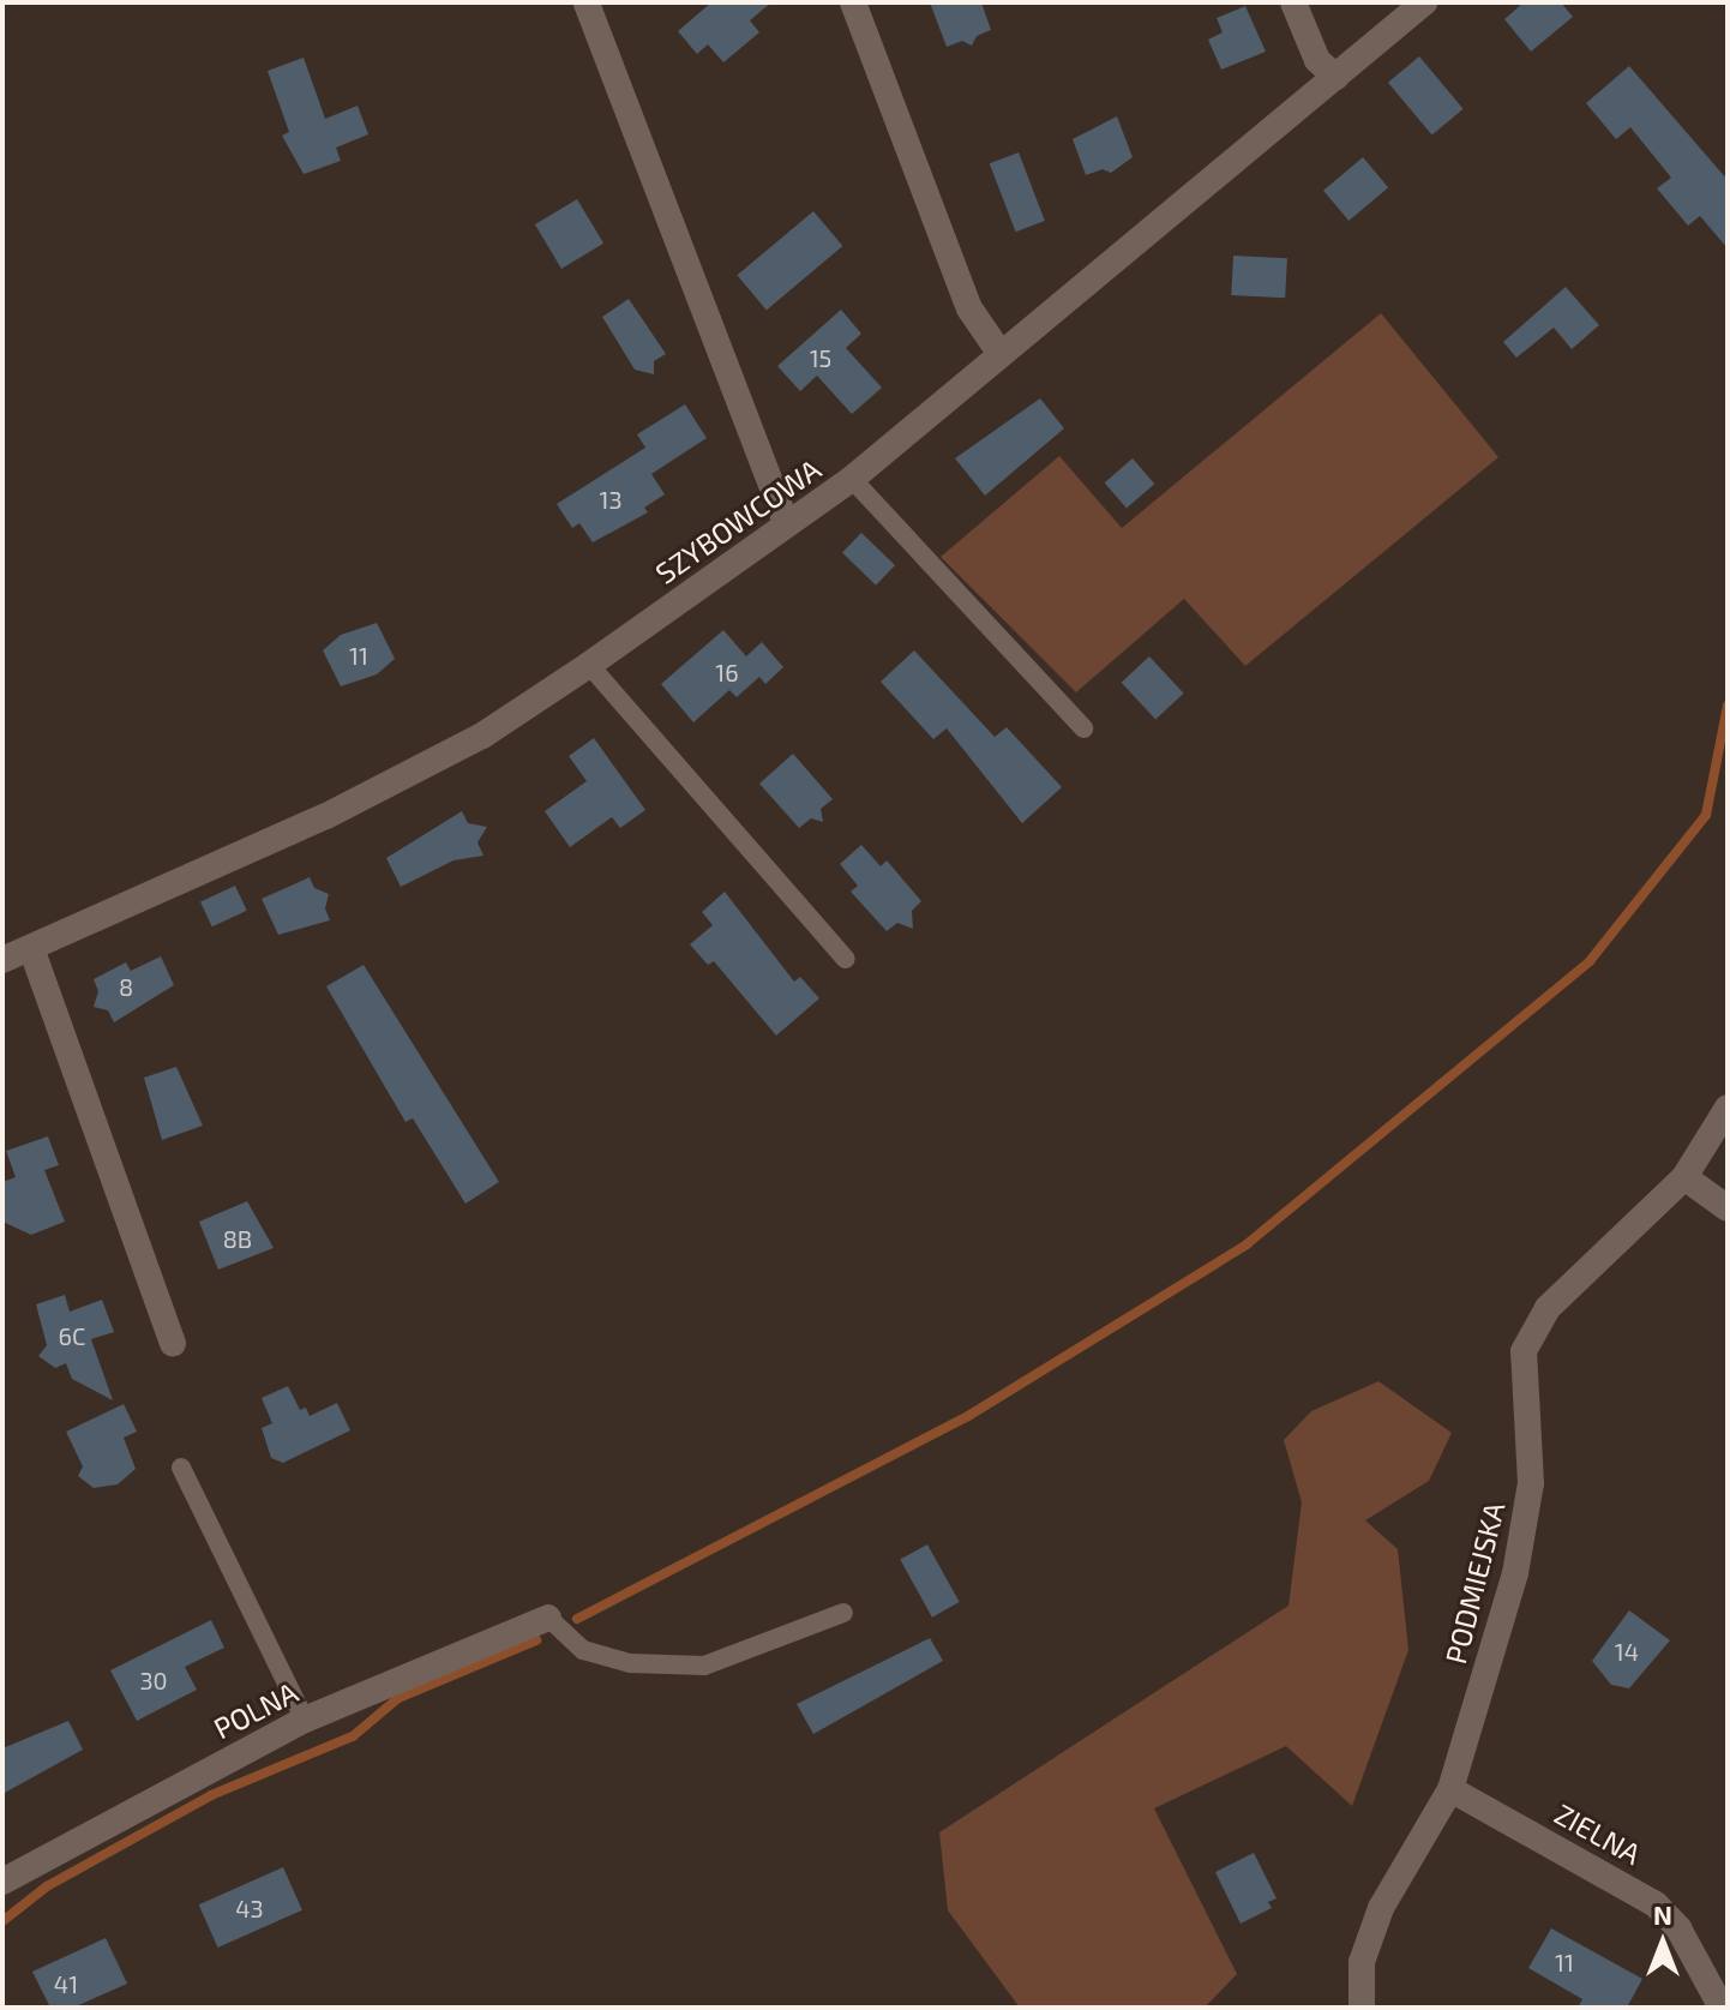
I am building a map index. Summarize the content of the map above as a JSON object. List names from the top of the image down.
{
  "streets": {
    "street": [
      "SZYBOWCOWA",
      "PODMIEJSKA",
      "POLNA",
      "ZIELNA"
    ]
  },
  "crossings": [
    ["PODMIEJSKA", "ZIELNA"]
  ],
  "house_numbers": [
    "15",
    "13",
    "11",
    "16",
    "8",
    "8B",
    "6C",
    "14",
    "30",
    "43",
    "11",
    "41"
  ],
  "north": "top"
}
